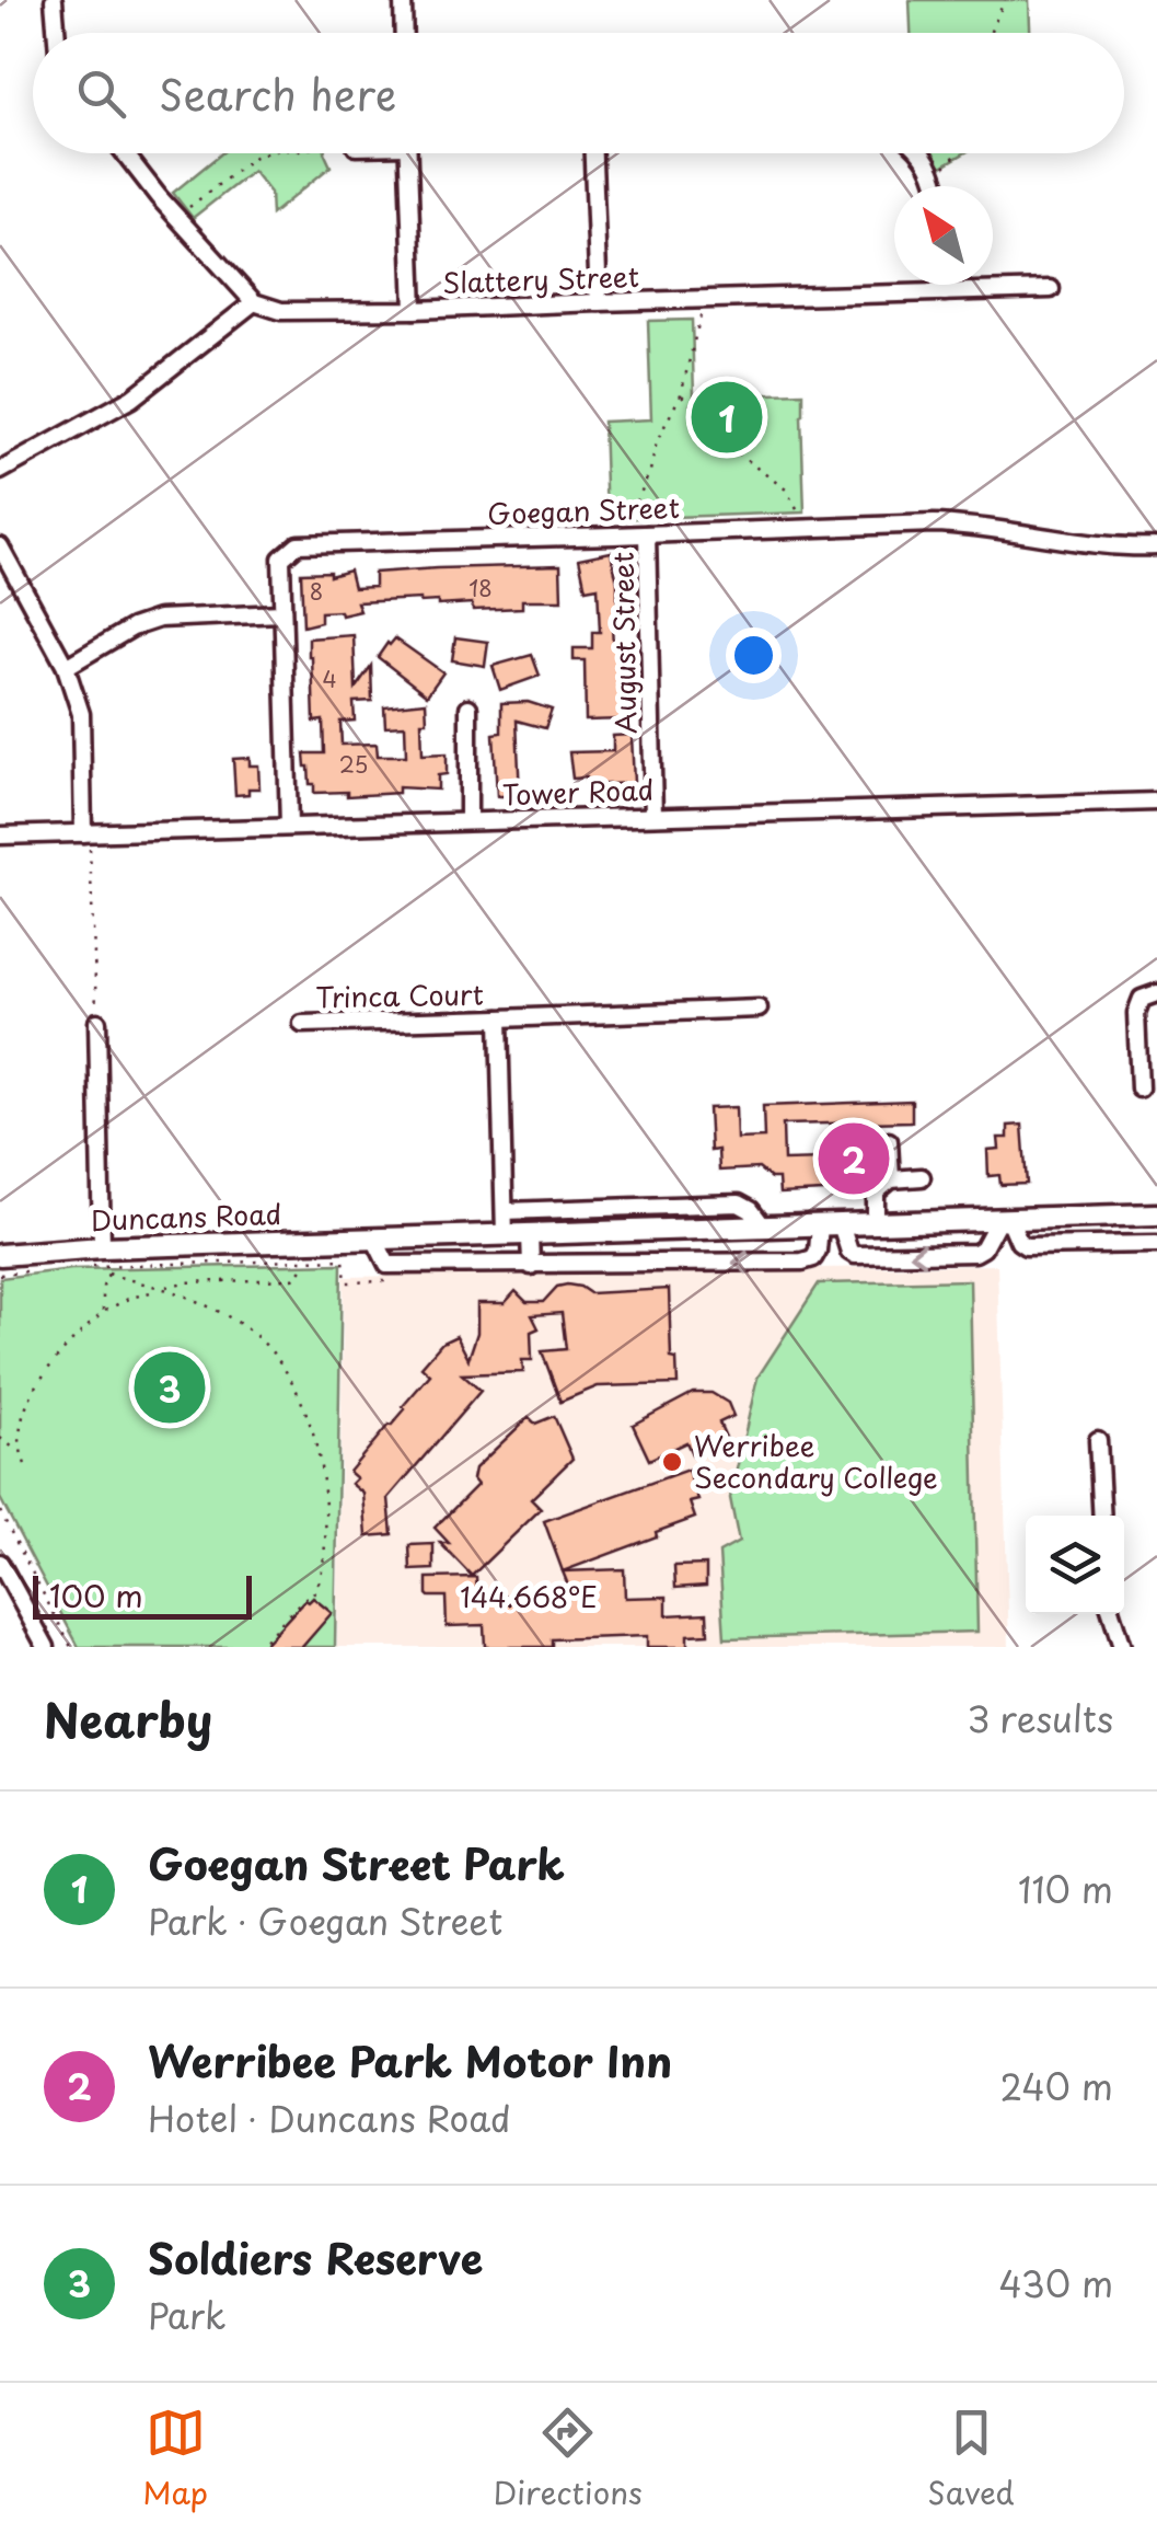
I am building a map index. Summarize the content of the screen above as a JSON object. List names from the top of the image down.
{
  "streets": {
    "main road": ["Duncans Road"],
    "street": [
      "Slattery Street",
      "Goegan Street",
      "August Street",
      "Tower Road",
      "Trinca Court"
    ]
  },
  "crossings": [
    ["Goegan Street", "August Street"],
    ["Goegan Street", "Tower Road"],
    ["August Street", "Tower Road"]
  ],
  "places": ["Werribee Secondary College"],
  "house_numbers": [
    "18",
    "8",
    "4",
    "25"
  ],
  "scale_bar": "100 m",
  "north": "top left",
  "page": {
    "search": "Search here",
    "pins": ["1", "2", "3"],
    "scale": "100 m",
    "heading": ["Nearby", "3 results"],
    "list": [
      {
        "mark": "1",
        "name": "Goegan Street Park",
        "note": "Park · Goegan Street",
        "value": "110 m"
      },
      {
        "mark": "2",
        "name": "Werribee Park Motor Inn",
        "note": "Hotel · Duncans Road",
        "value": "240 m"
      },
      {
        "mark": "3",
        "name": "Soldiers Reserve",
        "note": "Park",
        "value": "430 m"
      }
    ],
    "nav": ["Map", "Directions", "Saved"]
  },
  "coordinates": ["144.668°E"]
}
